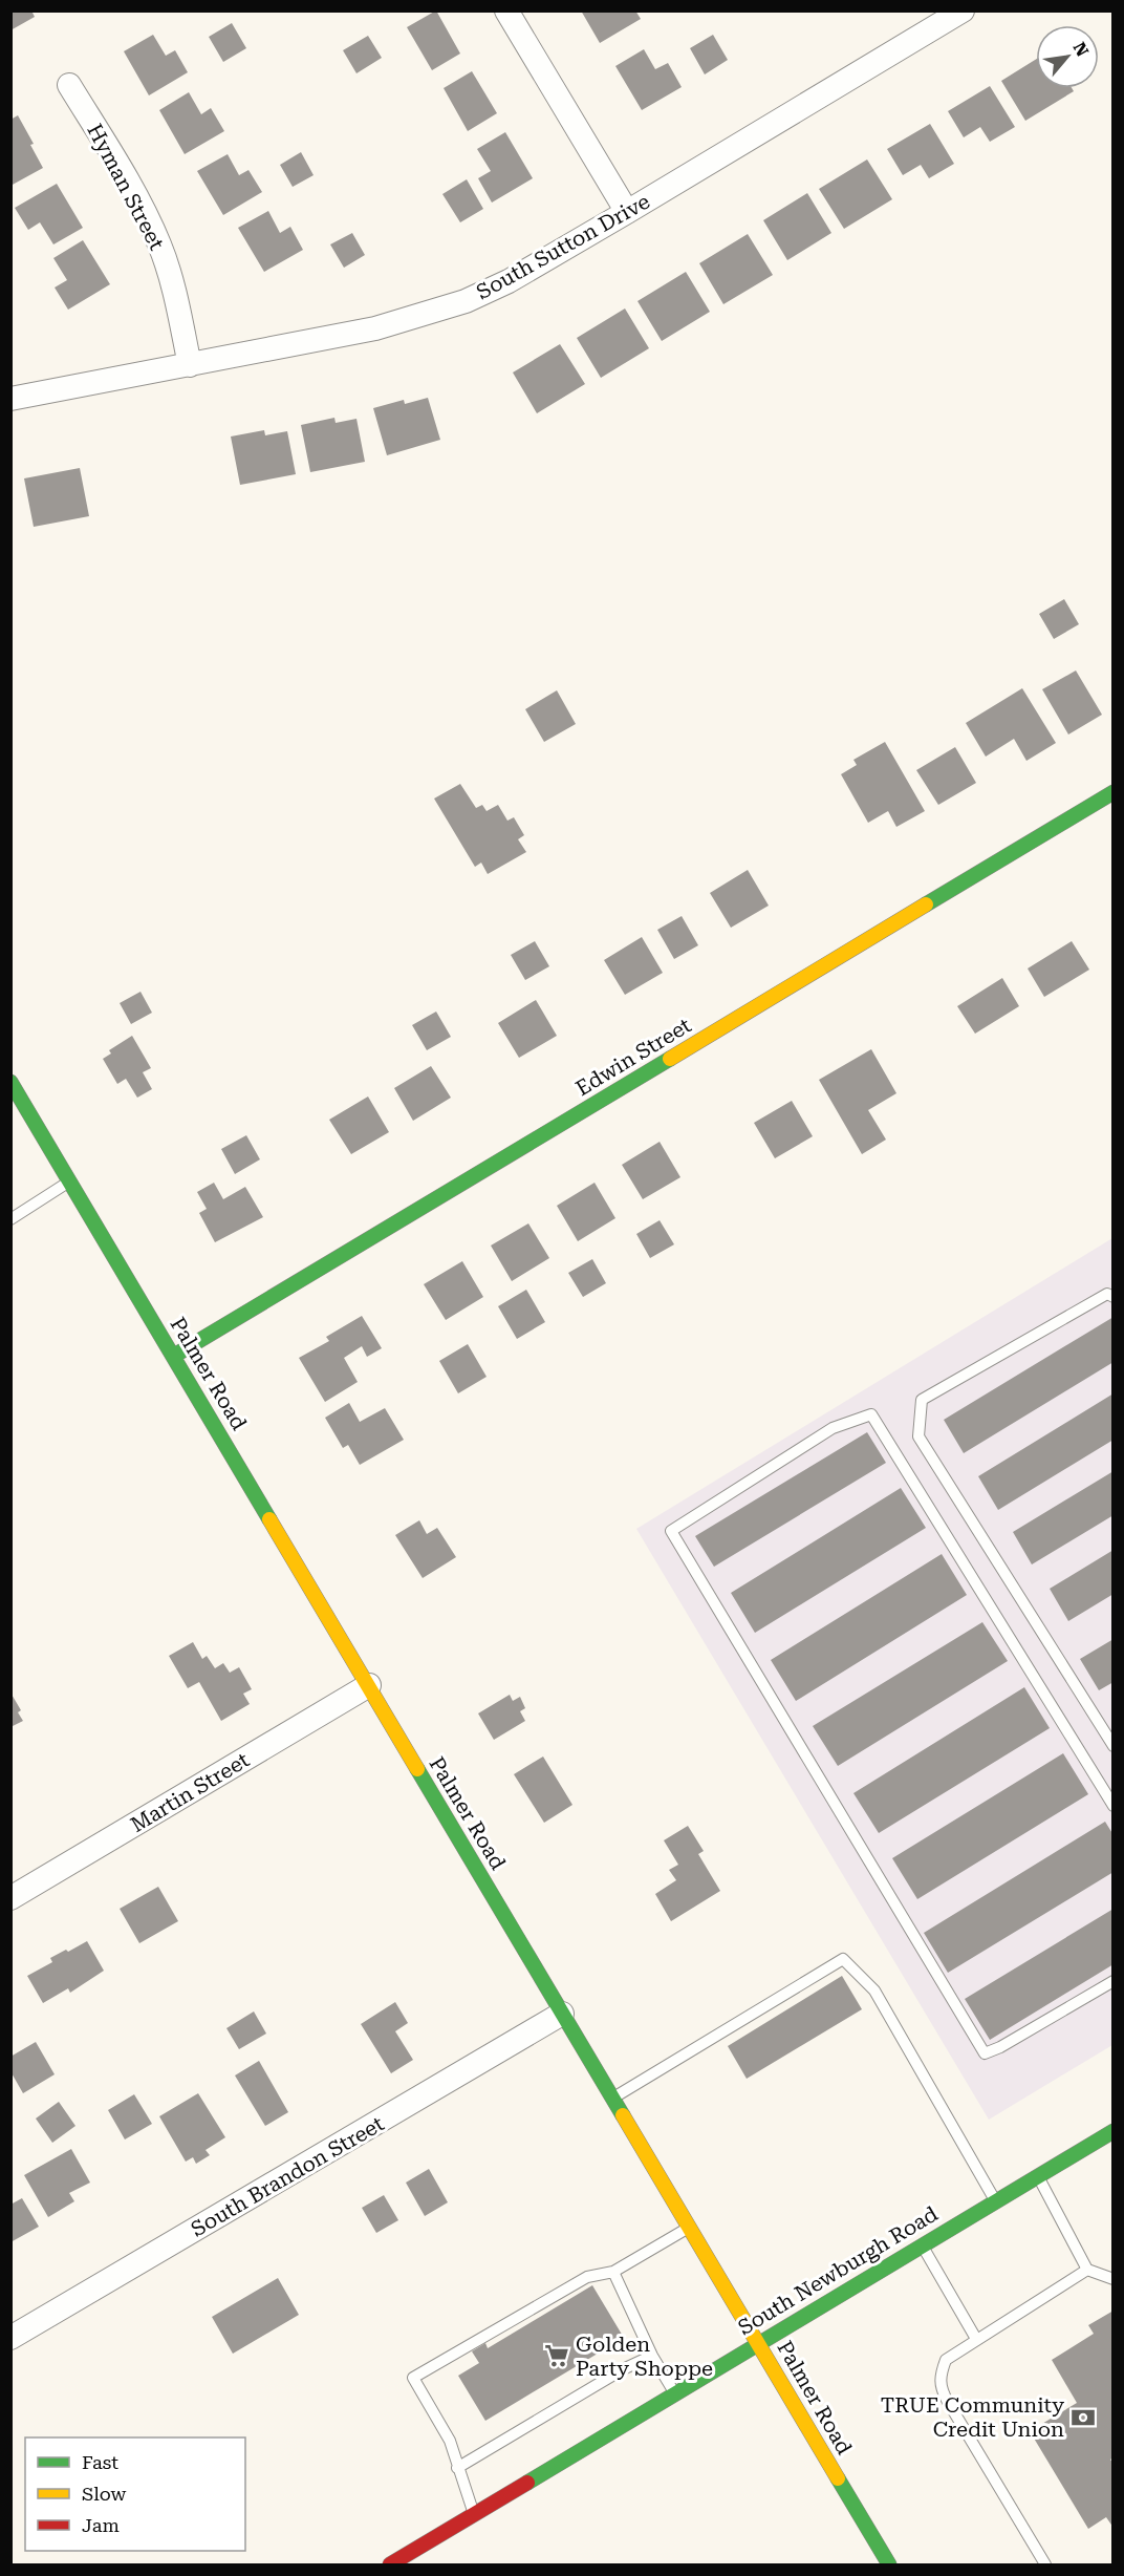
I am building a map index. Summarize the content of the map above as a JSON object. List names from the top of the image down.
{
  "streets": {
    "street": [
      "Hyman Street",
      "South Sutton Drive",
      "Edwin Street",
      "Palmer Road",
      "Martin Street",
      "South Brandon Street",
      "South Newburgh Road"
    ]
  },
  "crossings": [
    ["Hyman Street", "South Sutton Drive"],
    ["Edwin Street", "Palmer Road"],
    ["Palmer Road", "Martin Street"],
    ["Palmer Road", "South Brandon Street"],
    ["Palmer Road", "South Newburgh Road"]
  ],
  "places": {
    "supermarket": ["Golden Party Shoppe"],
    "bank": ["TRUE Community Credit Union"]
  },
  "legend": ["Fast", "Slow", "Jam"],
  "north": "top right"
}
